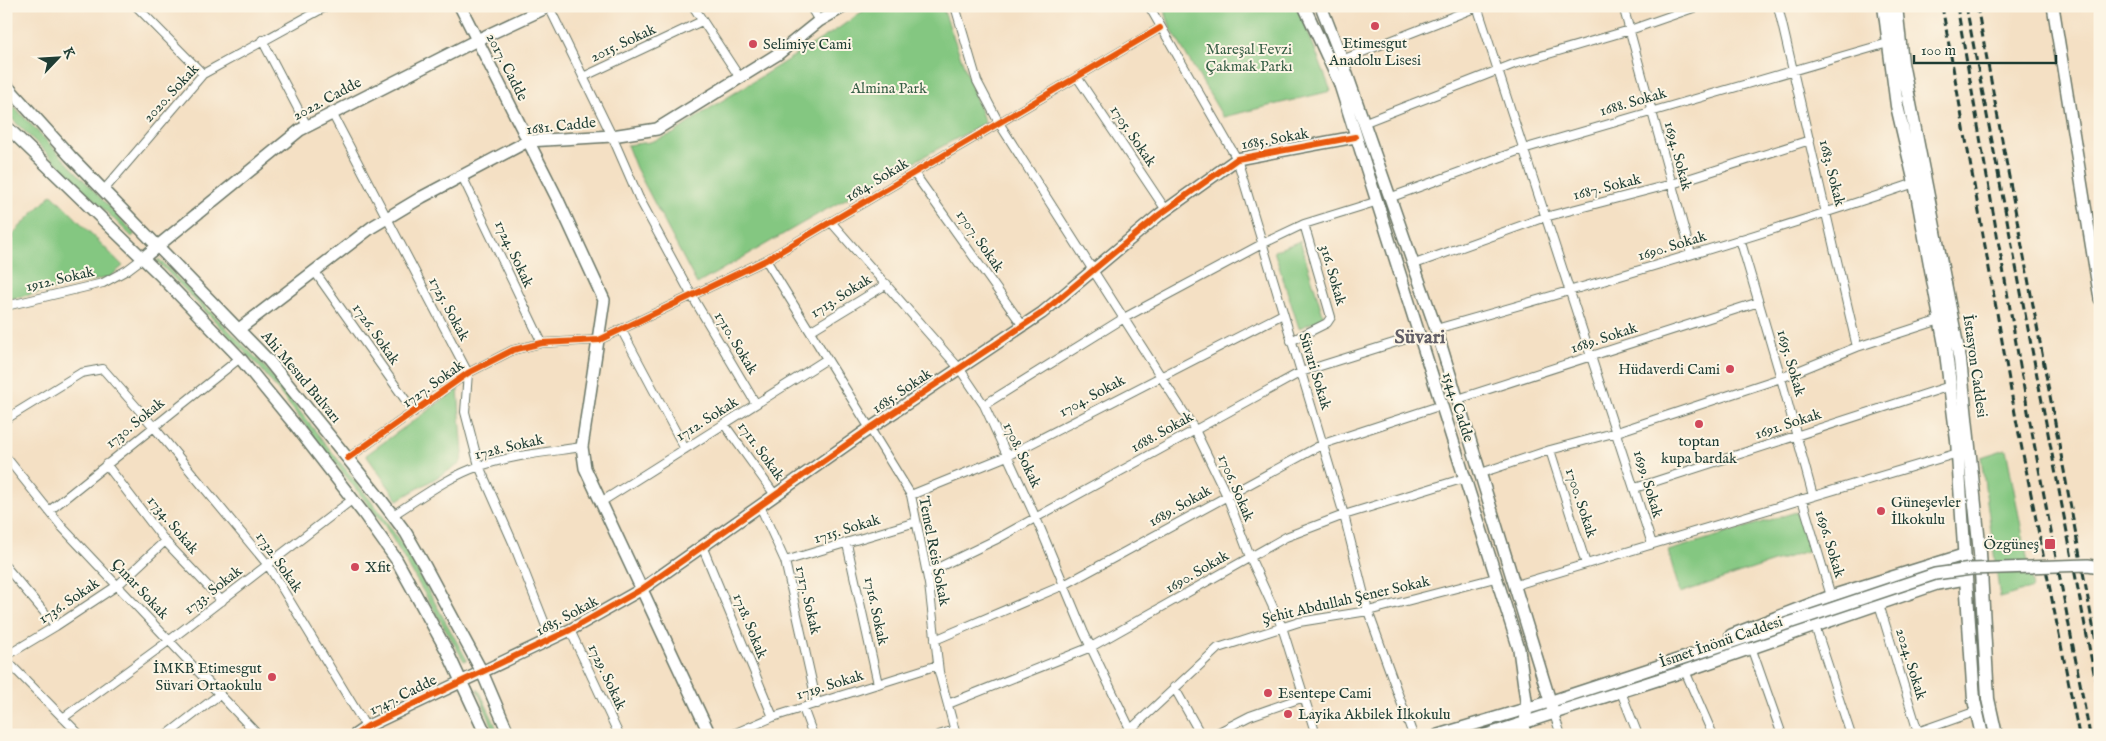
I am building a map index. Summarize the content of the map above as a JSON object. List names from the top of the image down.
{
  "streets": {
    "main road": [
      "2017. Cadde",
      "2022. Cadde",
      "1681. Cadde",
      "1685. Sokak",
      "İstasyon Caddesi",
      "Ahi Mesud Bulvarı",
      "1544. Cadde",
      "İsmet İnönü Caddesi",
      "1747. Cadde"
    ],
    "street": [
      "2015. Sokak",
      "2020. Sokak",
      "1688. Sokak",
      "1705. Sokak",
      "1694. Sokak",
      "1683. Sokak",
      "1684. Sokak",
      "1687. Sokak",
      "1707. Sokak",
      "1690. Sokak",
      "1724. Sokak",
      "316. Sokak",
      "1912. Sokak",
      "1713. Sokak",
      "1725. Sokak",
      "1726. Sokak",
      "1689. Sokak",
      "1710. Sokak",
      "1695. Sokak",
      "Süvari Sokak",
      "1727. Sokak",
      "1704. Sokak",
      "1712. Sokak",
      "1730. Sokak",
      "1691. Sokak",
      "1728. Sokak",
      "1711. Sokak",
      "1708. Sokak",
      "1699. Sokak",
      "1706. Sokak",
      "1700. Sokak",
      "1734. Sokak",
      "1715. Sokak",
      "1696. Sokak",
      "Temel Reis Sokak",
      "1732. Sokak",
      "Çınar Sokak",
      "1733. Sokak",
      "1717. Sokak",
      "Şehit Abdullah Şener Sokak",
      "1736. Sokak",
      "1716. Sokak",
      "1718. Sokak",
      "2024. Sokak",
      "1729. Sokak",
      "1719. Sokak"
    ]
  },
  "crossings": [
    ["2015. Sokak", "1710. Sokak"],
    ["2017. Cadde", "2022. Cadde"],
    ["2017. Cadde", "1681. Cadde"],
    ["2017. Cadde", "1685. Sokak"],
    ["2017. Cadde", "1684. Sokak"],
    ["2017. Cadde", "1727. Sokak"],
    ["2017. Cadde", "1712. Sokak"],
    ["2017. Cadde", "1728. Sokak"],
    ["2020. Sokak", "Ahi Mesud Bulvarı"],
    ["2022. Cadde", "1912. Sokak"],
    ["2022. Cadde", "1725. Sokak"],
    ["2022. Cadde", "1710. Sokak"],
    ["2022. Cadde", "Ahi Mesud Bulvarı"],
    ["1688. Sokak", "1694. Sokak"],
    ["1688. Sokak", "1683. Sokak"],
    ["1688. Sokak", "İstasyon Caddesi"],
    ["1688. Sokak", "Süvari Sokak"],
    ["1688. Sokak", "1544. Cadde"],
    ["1688. Sokak", "1708. Sokak"],
    ["1688. Sokak", "1699. Sokak"],
    ["1688. Sokak", "1706. Sokak"],
    ["1688. Sokak", "Temel Reis Sokak"],
    ["1681. Cadde", "1724. Sokak"],
    ["1681. Cadde", "1725. Sokak"],
    ["1681. Cadde", "1726. Sokak"],
    ["1681. Cadde", "1710. Sokak"],
    ["1681. Cadde", "Ahi Mesud Bulvarı"],
    ["1705. Sokak", "1685. Sokak"],
    ["1705. Sokak", "1684. Sokak"],
    ["1685. Sokak", "1707. Sokak"],
    ["1685. Sokak", "Süvari Sokak"],
    ["1685. Sokak", "Ahi Mesud Bulvarı"],
    ["1685. Sokak", "1544. Cadde"],
    ["1685. Sokak", "1711. Sokak"],
    ["1685. Sokak", "1708. Sokak"],
    ["1685. Sokak", "1706. Sokak"],
    ["1685. Sokak", "Temel Reis Sokak"],
    ["1685. Sokak", "1717. Sokak"],
    ["1685. Sokak", "1718. Sokak"],
    ["1685. Sokak", "1729. Sokak"],
    ["1685. Sokak", "1747. Cadde"],
    ["1694. Sokak", "1687. Sokak"],
    ["1694. Sokak", "1690. Sokak"],
    ["1683. Sokak", "1687. Sokak"],
    ["1683. Sokak", "1690. Sokak"],
    ["1684. Sokak", "1707. Sokak"],
    ["1684. Sokak", "1710. Sokak"],
    ["1684. Sokak", "Süvari Sokak"],
    ["1684. Sokak", "1727. Sokak"],
    ["1684. Sokak", "1708. Sokak"],
    ["1684. Sokak", "1706. Sokak"],
    ["1684. Sokak", "Temel Reis Sokak"],
    ["1687. Sokak", "1544. Cadde"],
    ["1687. Sokak", "1699. Sokak"],
    ["1690. Sokak", "1695. Sokak"],
    ["1690. Sokak", "İstasyon Caddesi"],
    ["1690. Sokak", "Süvari Sokak"],
    ["1690. Sokak", "1544. Cadde"],
    ["1690. Sokak", "1708. Sokak"],
    ["1690. Sokak", "1699. Sokak"],
    ["1690. Sokak", "1706. Sokak"],
    ["1690. Sokak", "Temel Reis Sokak"],
    ["1724. Sokak", "1727. Sokak"],
    ["316. Sokak", "Süvari Sokak"],
    ["1713. Sokak", "1708. Sokak"],
    ["1713. Sokak", "Temel Reis Sokak"],
    ["1725. Sokak", "1727. Sokak"],
    ["1726. Sokak", "1727. Sokak"],
    ["1689. Sokak", "1695. Sokak"],
    ["1689. Sokak", "Süvari Sokak"],
    ["1689. Sokak", "1544. Cadde"],
    ["1689. Sokak", "1708. Sokak"],
    ["1689. Sokak", "1699. Sokak"],
    ["1689. Sokak", "1706. Sokak"],
    ["1689. Sokak", "Temel Reis Sokak"],
    ["1710. Sokak", "1712. Sokak"],
    ["1695. Sokak", "1691. Sokak"],
    ["İstasyon Caddesi", "1691. Sokak"],
    ["İstasyon Caddesi", "İsmet İnönü Caddesi"],
    ["Süvari Sokak", "1704. Sokak"],
    ["Süvari Sokak", "Şehit Abdullah Şener Sokak"],
    ["Ahi Mesud Bulvarı", "1727. Sokak"],
    ["Ahi Mesud Bulvarı", "1728. Sokak"],
    ["1704. Sokak", "1708. Sokak"],
    ["1704. Sokak", "1706. Sokak"],
    ["1704. Sokak", "Temel Reis Sokak"],
    ["1544. Cadde", "Şehit Abdullah Şener Sokak"],
    ["1544. Cadde", "İsmet İnönü Caddesi"],
    ["1712. Sokak", "1711. Sokak"],
    ["1712. Sokak", "Temel Reis Sokak"],
    ["1730. Sokak", "1734. Sokak"],
    ["1730. Sokak", "1732. Sokak"],
    ["1730. Sokak", "Çınar Sokak"],
    ["1691. Sokak", "1699. Sokak"],
    ["1708. Sokak", "Şehit Abdullah Şener Sokak"],
    ["1706. Sokak", "Şehit Abdullah Şener Sokak"],
    ["1734. Sokak", "1733. Sokak"],
    ["1734. Sokak", "1736. Sokak"],
    ["1715. Sokak", "Temel Reis Sokak"],
    ["1715. Sokak", "1717. Sokak"],
    ["1715. Sokak", "1716. Sokak"],
    ["1696. Sokak", "İsmet İnönü Caddesi"],
    ["Temel Reis Sokak", "1719. Sokak"],
    ["1732. Sokak", "1733. Sokak"],
    ["1732. Sokak", "1747. Cadde"],
    ["Çınar Sokak", "1733. Sokak"],
    ["Çınar Sokak", "1736. Sokak"],
    ["1717. Sokak", "1719. Sokak"],
    ["1716. Sokak", "1719. Sokak"],
    ["1718. Sokak", "1719. Sokak"],
    ["İsmet İnönü Caddesi", "2024. Sokak"]
  ],
  "districts": ["Süvari"],
  "parks": ["Mareşal Fevzi Çakmak Parkı", "Almina Park"],
  "places": {
    "other": [
      "Etimesgut Anadolu Lisesi",
      "Selimiye Cami",
      "Hüdaverdi Cami",
      "toptan kupa bardak",
      "Güneşevler İlkokulu",
      "Xfit",
      "İMKB Etimesgut Süvari Ortaokulu",
      "Esentepe Cami",
      "Layika Akbilek İlkokulu"
    ],
    "transit": ["Özgüneş"]
  },
  "scale_bar": "100 m",
  "north": "top right"
}
